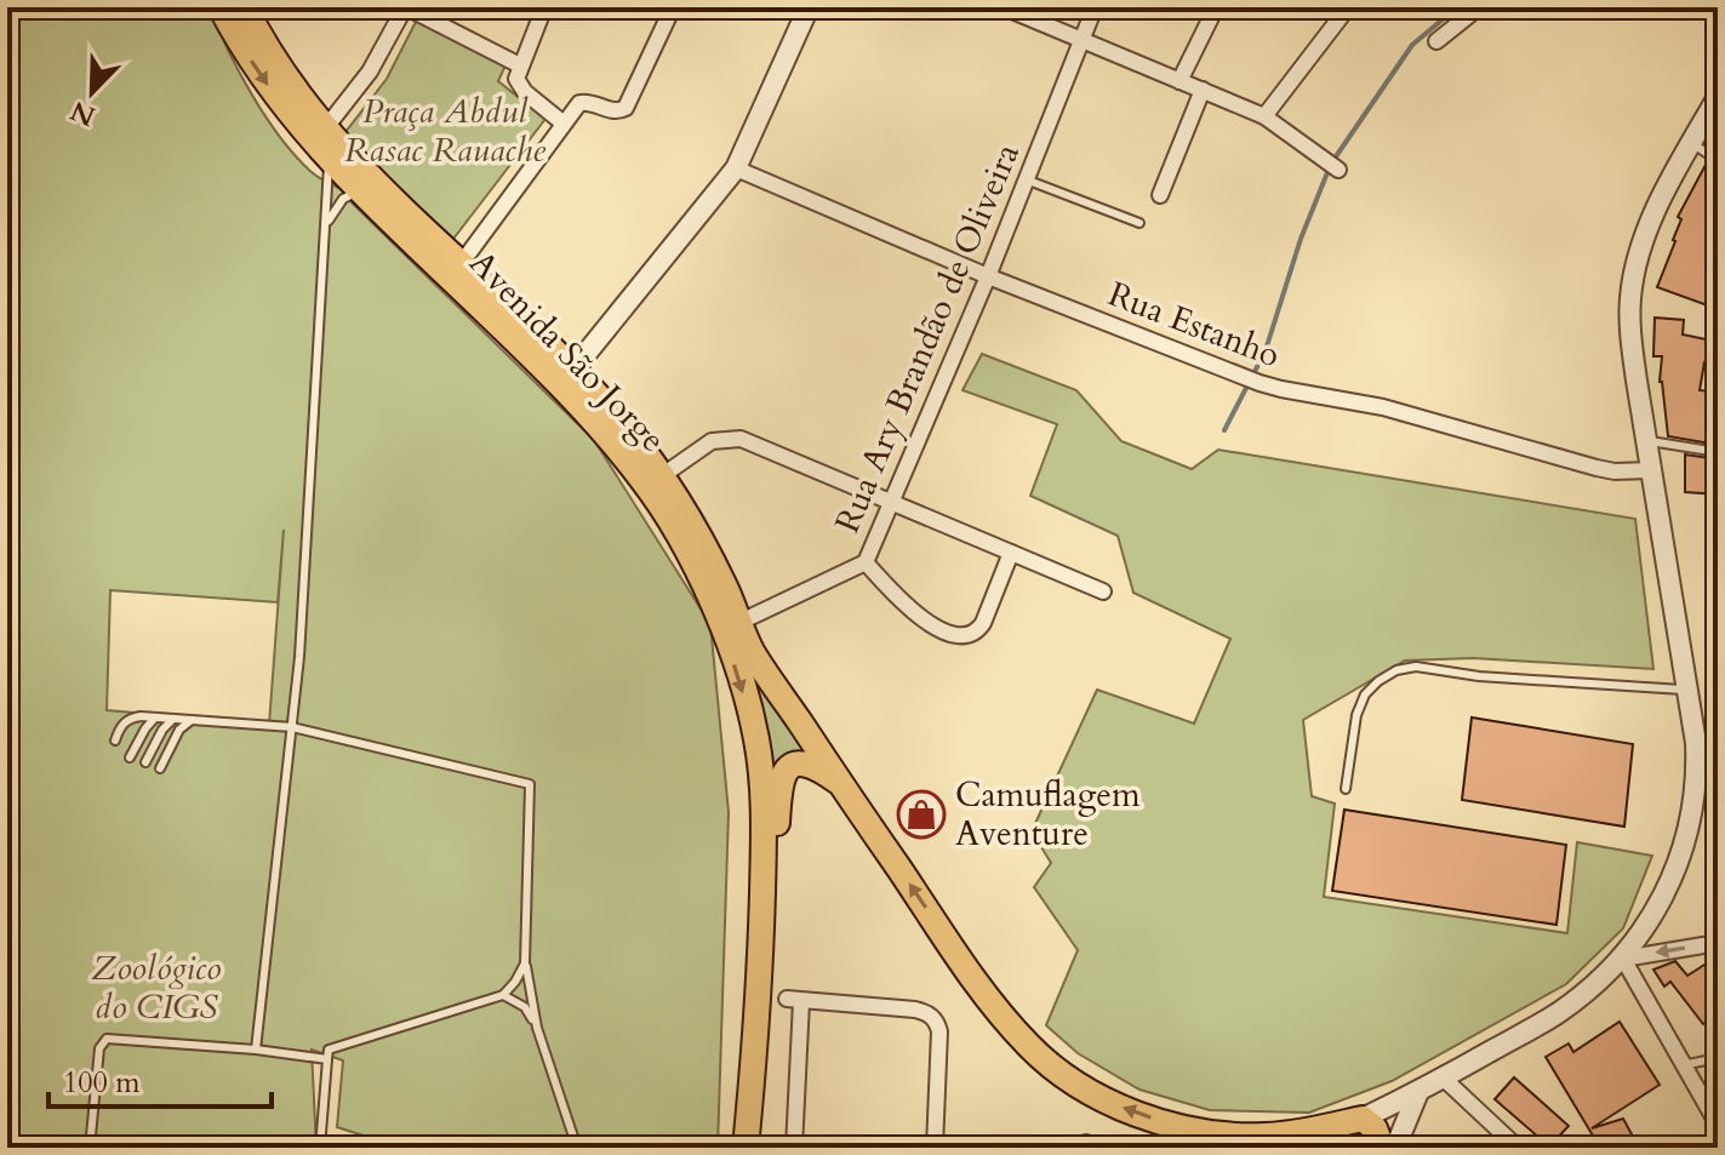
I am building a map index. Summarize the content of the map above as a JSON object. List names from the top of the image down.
{
  "streets": {
    "main road": ["Avenida São Jorge"],
    "street": ["Rua Estanho", "Rua Ary Brandão de Oliveira"]
  },
  "crossings": [
    ["Rua Estanho", "Rua Ary Brandão de Oliveira"],
    ["Rua Ary Brandão de Oliveira", "Avenida São Jorge"]
  ],
  "parks": ["Praça Abdul Rasac Rauache", "Zoológico do CIGS"],
  "places": {
    "shop": ["Camuflagem Aventure"]
  },
  "scale_bar": "100 m",
  "north": "bottom left"
}
